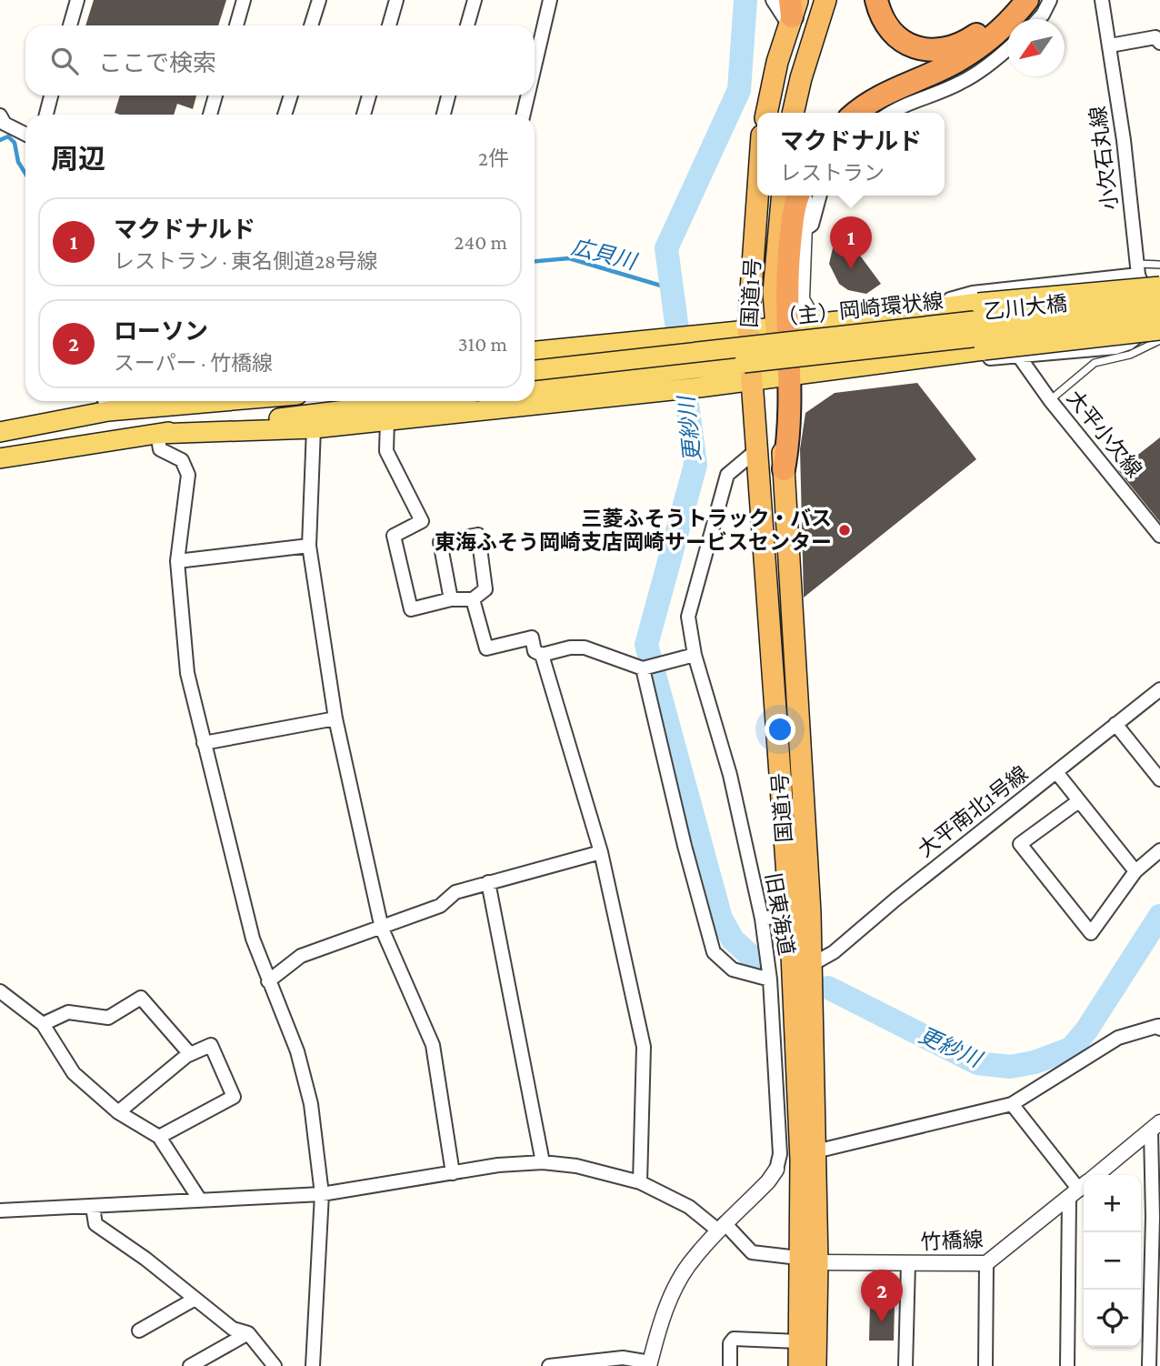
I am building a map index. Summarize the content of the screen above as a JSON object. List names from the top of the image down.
{
  "streets": {
    "highway": ["国道1号"],
    "main road": ["乙川大橋", "（主）岡崎環状線"],
    "street": [
      "小欠石丸線",
      "大平小欠線",
      "大平南北1号線",
      "旧東海道",
      "竹橋線"
    ]
  },
  "crossings": [
    ["小欠石丸線", "大平小欠線"],
    ["国道1号", "乙川大橋"],
    ["国道1号", "大平南北1号線"],
    ["国道1号", "旧東海道"],
    ["国道1号", "竹橋線"]
  ],
  "water": ["広貝川", "更紗川"],
  "places": ["三菱ふそうトラック・バス 東海ふそう岡崎支店岡崎サービスセンター"],
  "north": "bottom left",
  "page": {
    "search": "ここで検索",
    "popup": ["マクドナルド", "レストラン"],
    "heading": ["周辺", "2件"],
    "list": [
      {
        "mark": "1",
        "name": "マクドナルド",
        "note": "レストラン · 東名側道28号線",
        "value": "240 m"
      },
      {
        "mark": "2",
        "name": "ローソン",
        "note": "スーパー · 竹橋線",
        "value": "310 m"
      }
    ],
    "pins": ["1", "2"],
    "map_buttons": ["+", "−"]
  }
}
